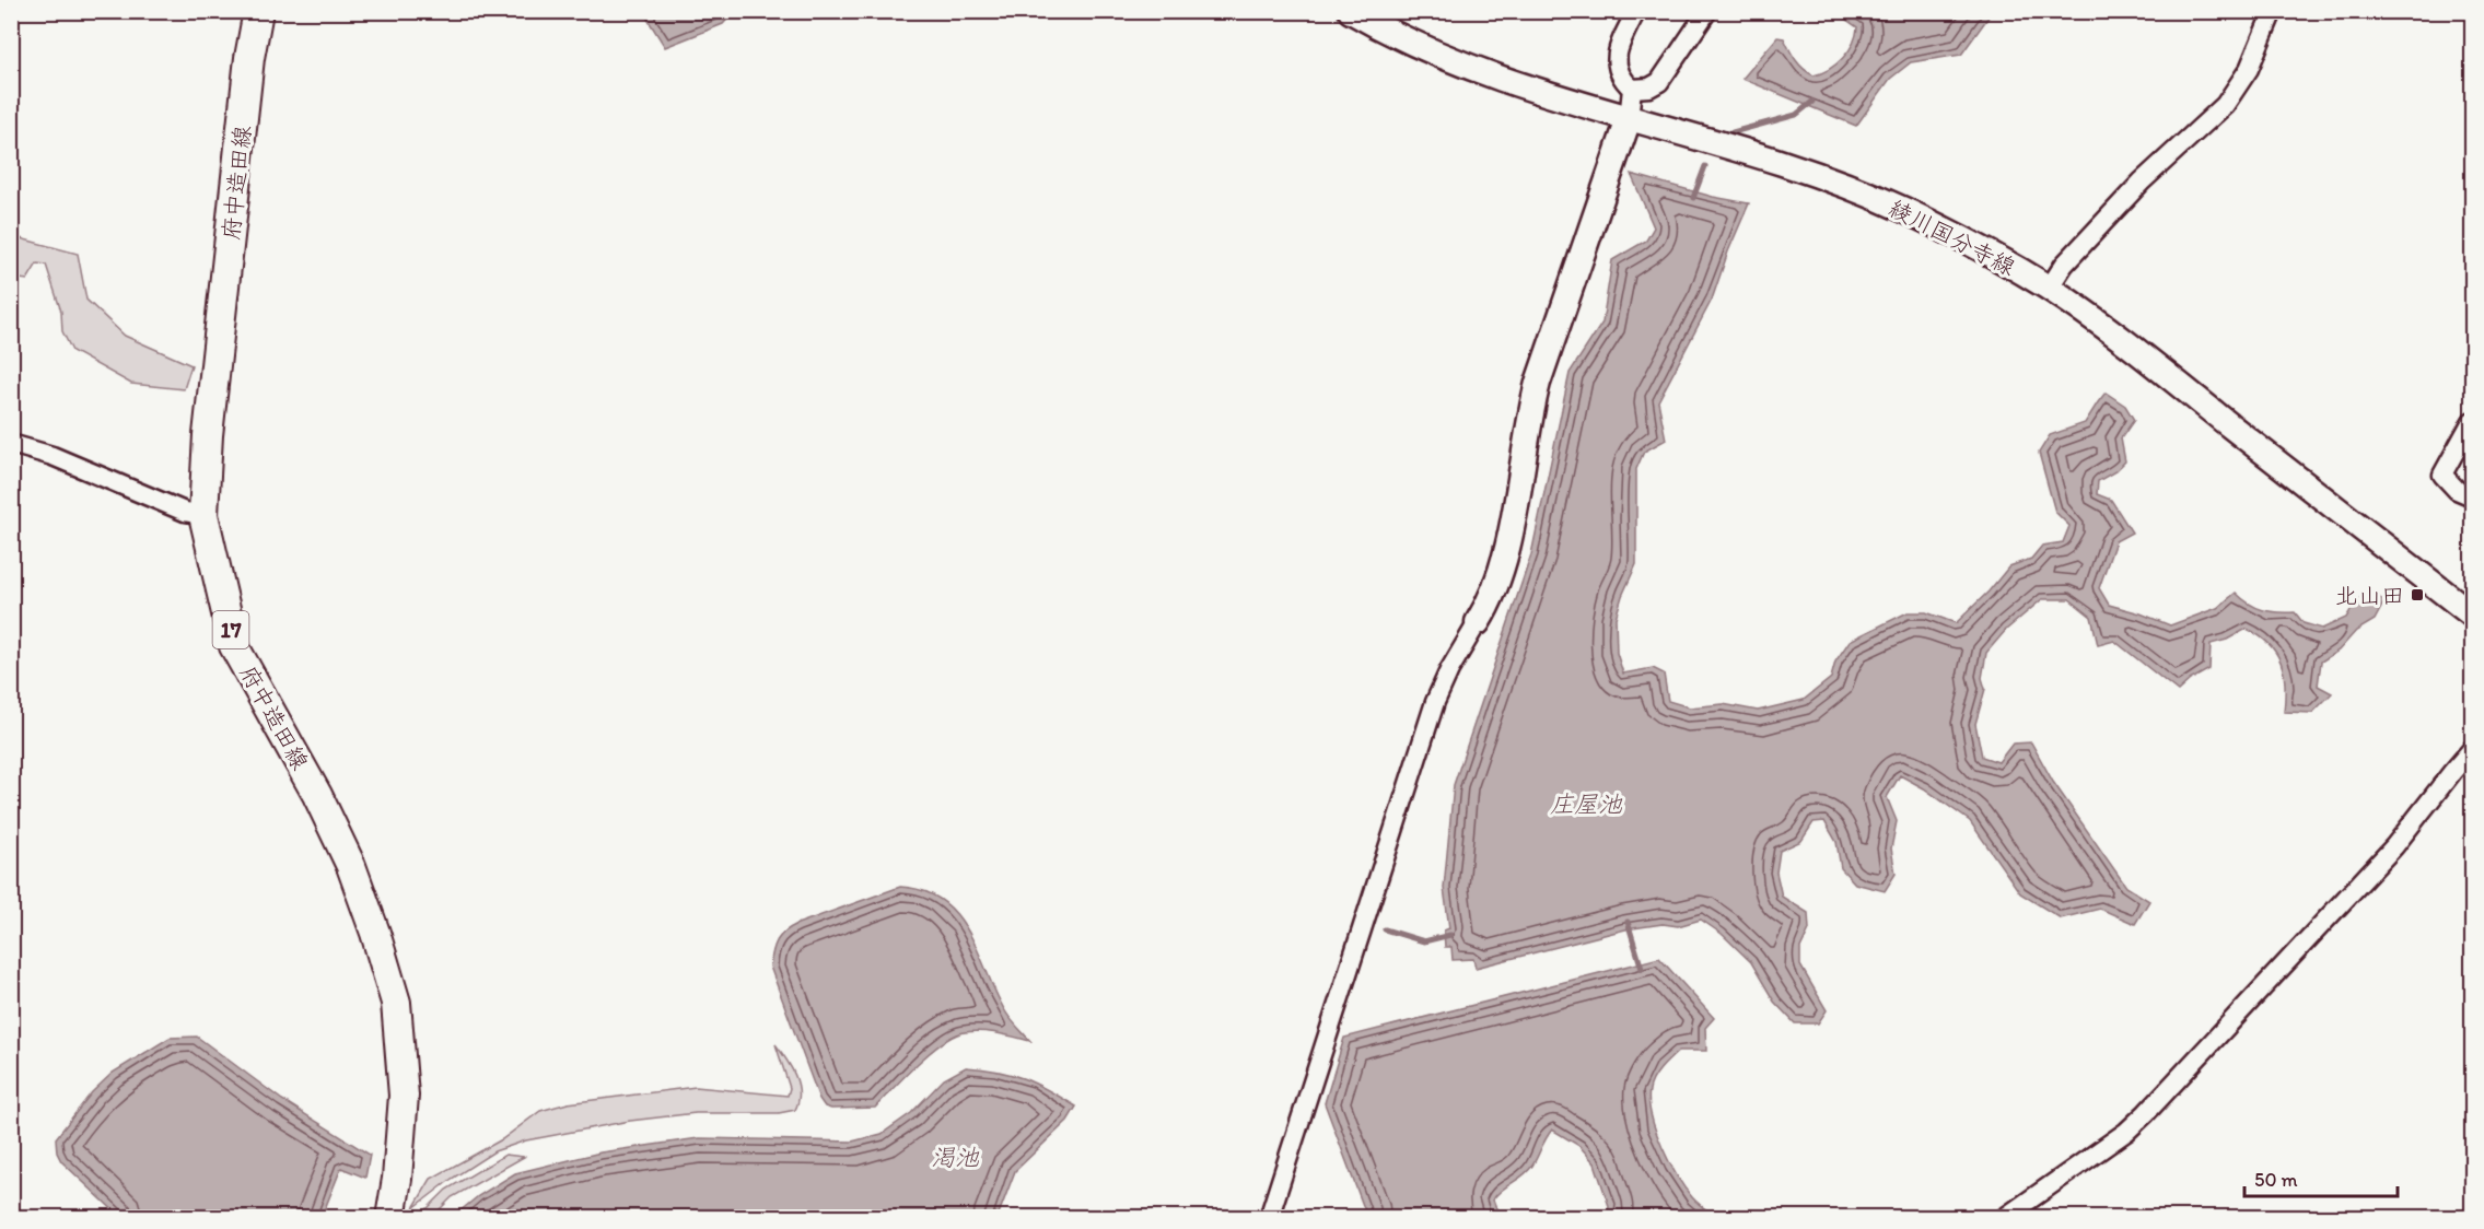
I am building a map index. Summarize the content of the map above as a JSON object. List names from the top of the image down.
{
  "streets": {
    "main road": ["府中造田線", "綾川国分寺線", "17"]
  },
  "water": ["庄屋池", "渇池"],
  "places": {
    "transit": ["北山田"]
  },
  "scale_bar": "50 m"
}
